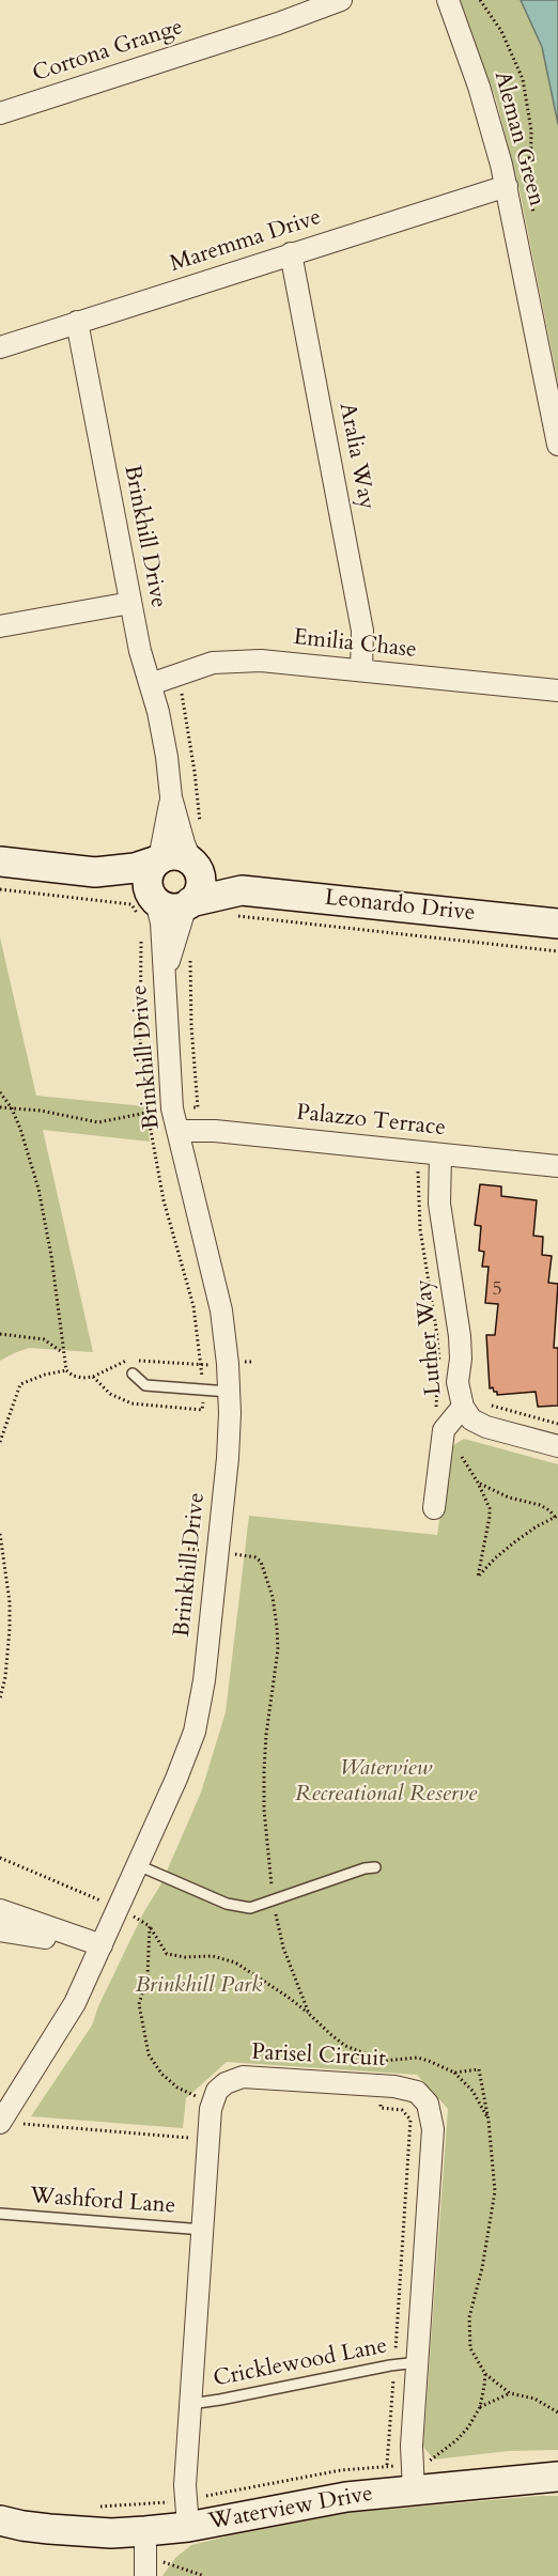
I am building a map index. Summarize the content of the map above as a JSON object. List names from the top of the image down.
{
  "streets": {
    "street": [
      "Cortona Grange",
      "Aleman Green",
      "Maremma Drive",
      "Aralia Way",
      "Brinkhill Drive",
      "Emilia Chase",
      "Leonardo Drive",
      "Palazzo Terrace",
      "Luther Way",
      "Parisel Circuit",
      "Waterview Drive"
    ],
    "lane": ["Washford Lane", "Cricklewood Lane"]
  },
  "crossings": [
    ["Aleman Green", "Maremma Drive"],
    ["Maremma Drive", "Aralia Way"],
    ["Maremma Drive", "Brinkhill Drive"],
    ["Aralia Way", "Emilia Chase"],
    ["Brinkhill Drive", "Emilia Chase"],
    ["Brinkhill Drive", "Leonardo Drive"],
    ["Brinkhill Drive", "Palazzo Terrace"],
    ["Palazzo Terrace", "Luther Way"],
    ["Parisel Circuit", "Cricklewood Lane"],
    ["Parisel Circuit", "Waterview Drive"]
  ],
  "parks": ["Waterview Recreational Reserve", "Brinkhill Park"],
  "house_numbers": ["5"]
}
